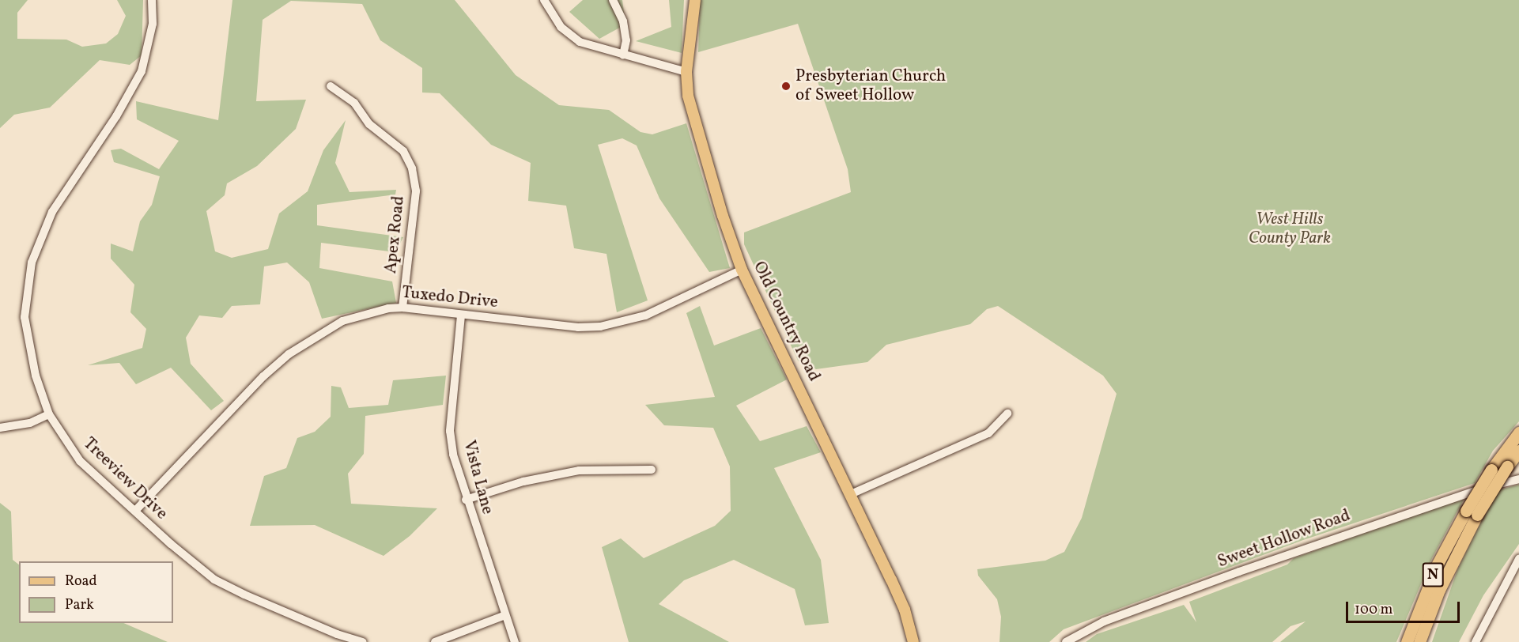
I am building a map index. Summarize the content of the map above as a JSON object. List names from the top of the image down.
{
  "streets": {
    "highway": ["N"],
    "main road": ["Old Country Road"],
    "street": [
      "Apex Road",
      "Tuxedo Drive",
      "Vista Lane",
      "Treeview Drive",
      "Sweet Hollow Road"
    ]
  },
  "crossings": [
    ["Apex Road", "Tuxedo Drive"],
    ["Tuxedo Drive", "Old Country Road"],
    ["Tuxedo Drive", "Vista Lane"],
    ["Tuxedo Drive", "Treeview Drive"]
  ],
  "parks": ["West Hills County Park"],
  "places": ["Presbyterian Church of Sweet Hollow"],
  "legend": ["Road", "Park"],
  "scale_bar": "100 m"
}
